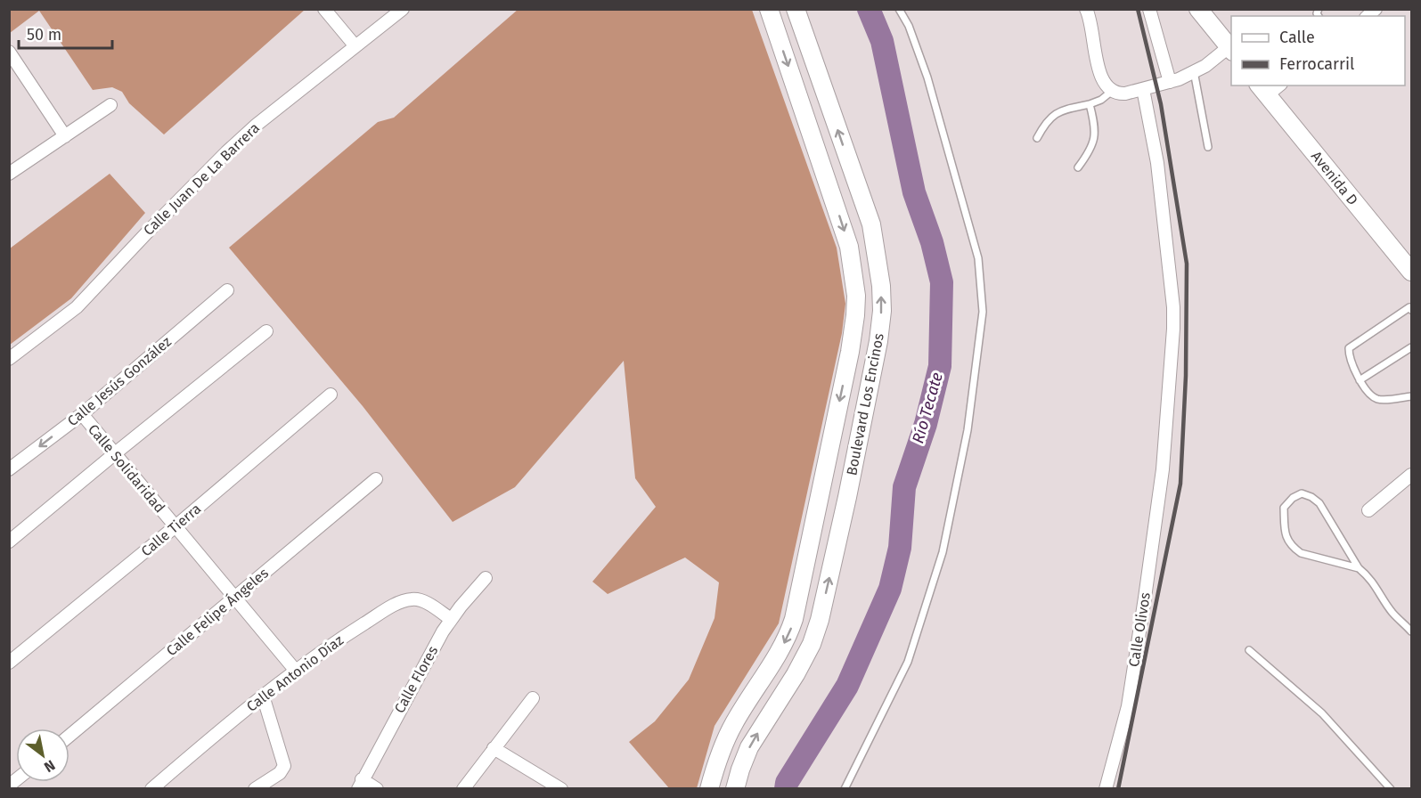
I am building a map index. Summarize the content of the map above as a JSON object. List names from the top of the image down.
{
  "streets": {
    "main road": ["Avenida D", "Boulevard Los Encinos"],
    "street": [
      "Calle Juan De La Barrera",
      "Calle Jesús González",
      "Calle Solidaridad",
      "Calle Tierra",
      "Calle Felipe Ángeles",
      "Calle Olivos",
      "Calle Antonio Díaz",
      "Calle Flores"
    ]
  },
  "crossings": [
    ["Calle Jesús González", "Calle Solidaridad"],
    ["Calle Solidaridad", "Calle Tierra"],
    ["Calle Solidaridad", "Calle Felipe Ángeles"],
    ["Calle Solidaridad", "Calle Antonio Díaz"],
    ["Calle Antonio Díaz", "Calle Flores"]
  ],
  "water": ["Río Tecate"],
  "legend": ["Calle", "Ferrocarril"],
  "scale_bar": "50 m",
  "north": "bottom right"
}
